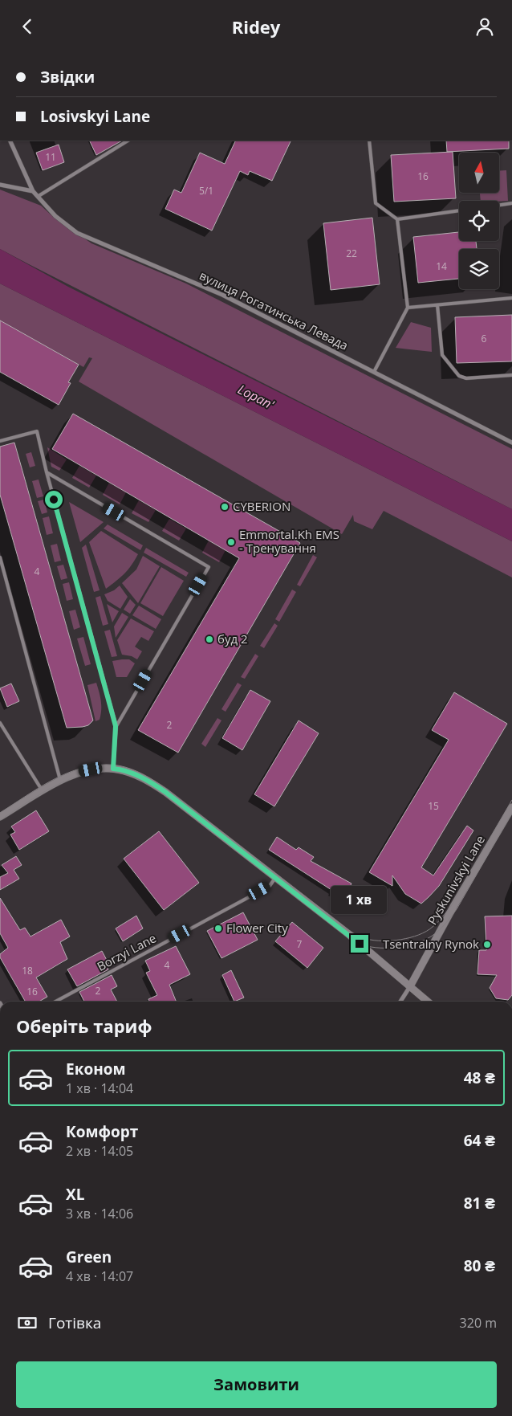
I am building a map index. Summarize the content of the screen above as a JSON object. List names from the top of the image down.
{
  "streets": {
    "street": ["вулиця Рогатинська Левада", "Pyskunivskyi Lane"],
    "lane": ["Borzyi Lane"]
  },
  "water": ["Lopan'"],
  "places": [
    "CYBERION",
    "Emmortal.Kh EMS - Тренування",
    "буд 2",
    "Flower City",
    "Tsentralny Rynok"
  ],
  "house_numbers": [
    "11",
    "16",
    "5/1",
    "22",
    "14",
    "6",
    "4",
    "2",
    "15",
    "7",
    "4",
    "18",
    "2",
    "16"
  ],
  "north": "top",
  "page": {
    "header": "Ridey",
    "banner": ["Звідки", "Losivskyi Lane"],
    "bubble": "1 хв",
    "heading": "Оберіть тариф",
    "list": [
      {
        "name": "Економ",
        "note": "1 хв · 14:04",
        "value": "48 ₴"
      },
      {
        "name": "Комфорт",
        "note": "2 хв · 14:05",
        "value": "64 ₴"
      },
      {
        "name": "XL",
        "note": "3 хв · 14:06",
        "value": "81 ₴"
      },
      {
        "name": "Green",
        "note": "4 хв · 14:07",
        "value": "80 ₴"
      }
    ],
    "pay": ["Готівка", "320 m"],
    "buttons": "Замовити"
  }
}
